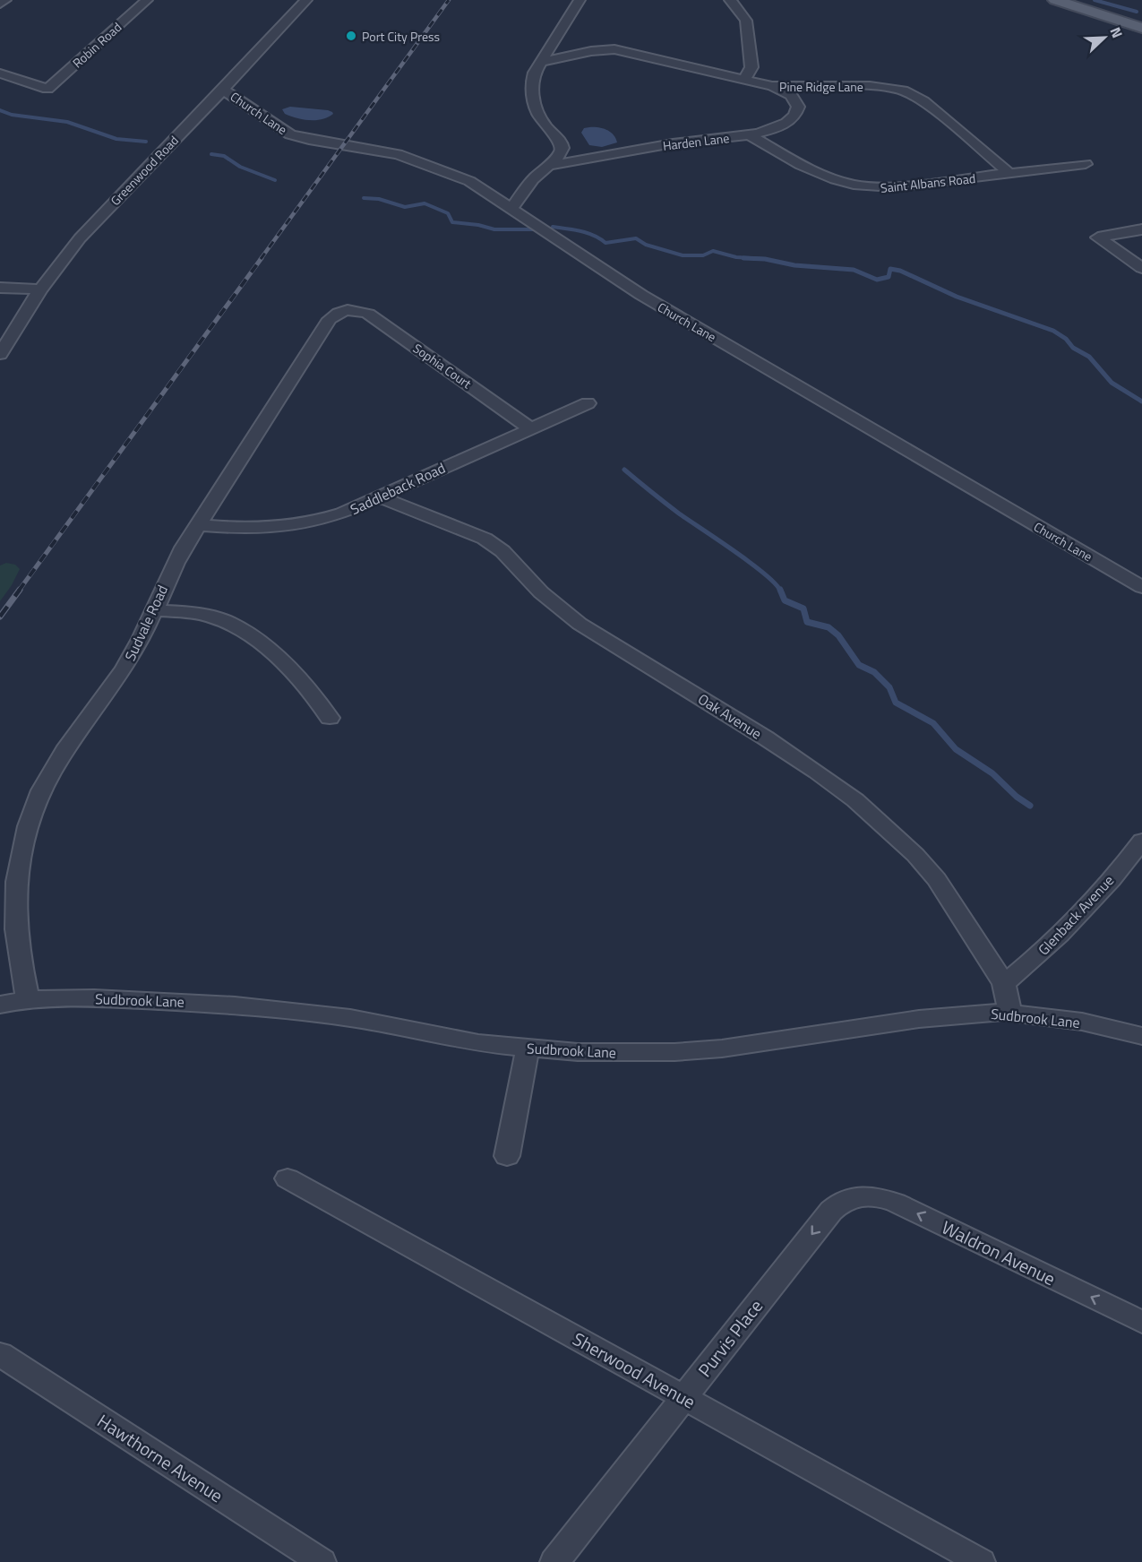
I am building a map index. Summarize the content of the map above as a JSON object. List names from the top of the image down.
{
  "streets": {
    "street": [
      "Robin Road",
      "Pine Ridge Lane",
      "Church Lane",
      "Harden Lane",
      "Greenwood Road",
      "Saint Albans Road",
      "Sophia Court",
      "Saddleback Road",
      "Sudvale Road",
      "Oak Avenue",
      "Glenback Avenue",
      "Sudbrook Lane",
      "Waldron Avenue",
      "Purvis Place",
      "Sherwood Avenue",
      "Hawthorne Avenue"
    ]
  },
  "crossings": [
    ["Pine Ridge Lane", "Harden Lane"],
    ["Pine Ridge Lane", "Saint Albans Road"],
    ["Church Lane", "Greenwood Road"],
    ["Harden Lane", "Saint Albans Road"],
    ["Sophia Court", "Saddleback Road"],
    ["Sophia Court", "Sudvale Road"],
    ["Saddleback Road", "Sudvale Road"],
    ["Saddleback Road", "Oak Avenue"],
    ["Sudvale Road", "Sudbrook Lane"],
    ["Oak Avenue", "Glenback Avenue"],
    ["Oak Avenue", "Sudbrook Lane"],
    ["Waldron Avenue", "Purvis Place"],
    ["Purvis Place", "Sherwood Avenue"]
  ],
  "one_way": ["Waldron Avenue", "Purvis Place"],
  "places": ["Port City Press"],
  "north": "top right"
}
